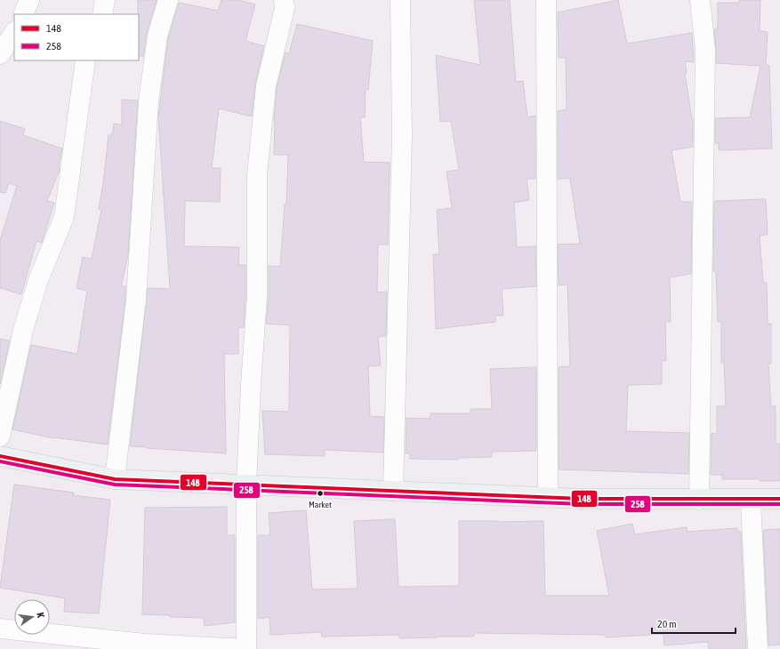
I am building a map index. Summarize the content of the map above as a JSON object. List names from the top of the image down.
{
  "places": ["Market"],
  "lines": ["transit line 148", "transit line 258"],
  "legend": ["148", "258"],
  "scale_bar": "20 m",
  "north": "right"
}
